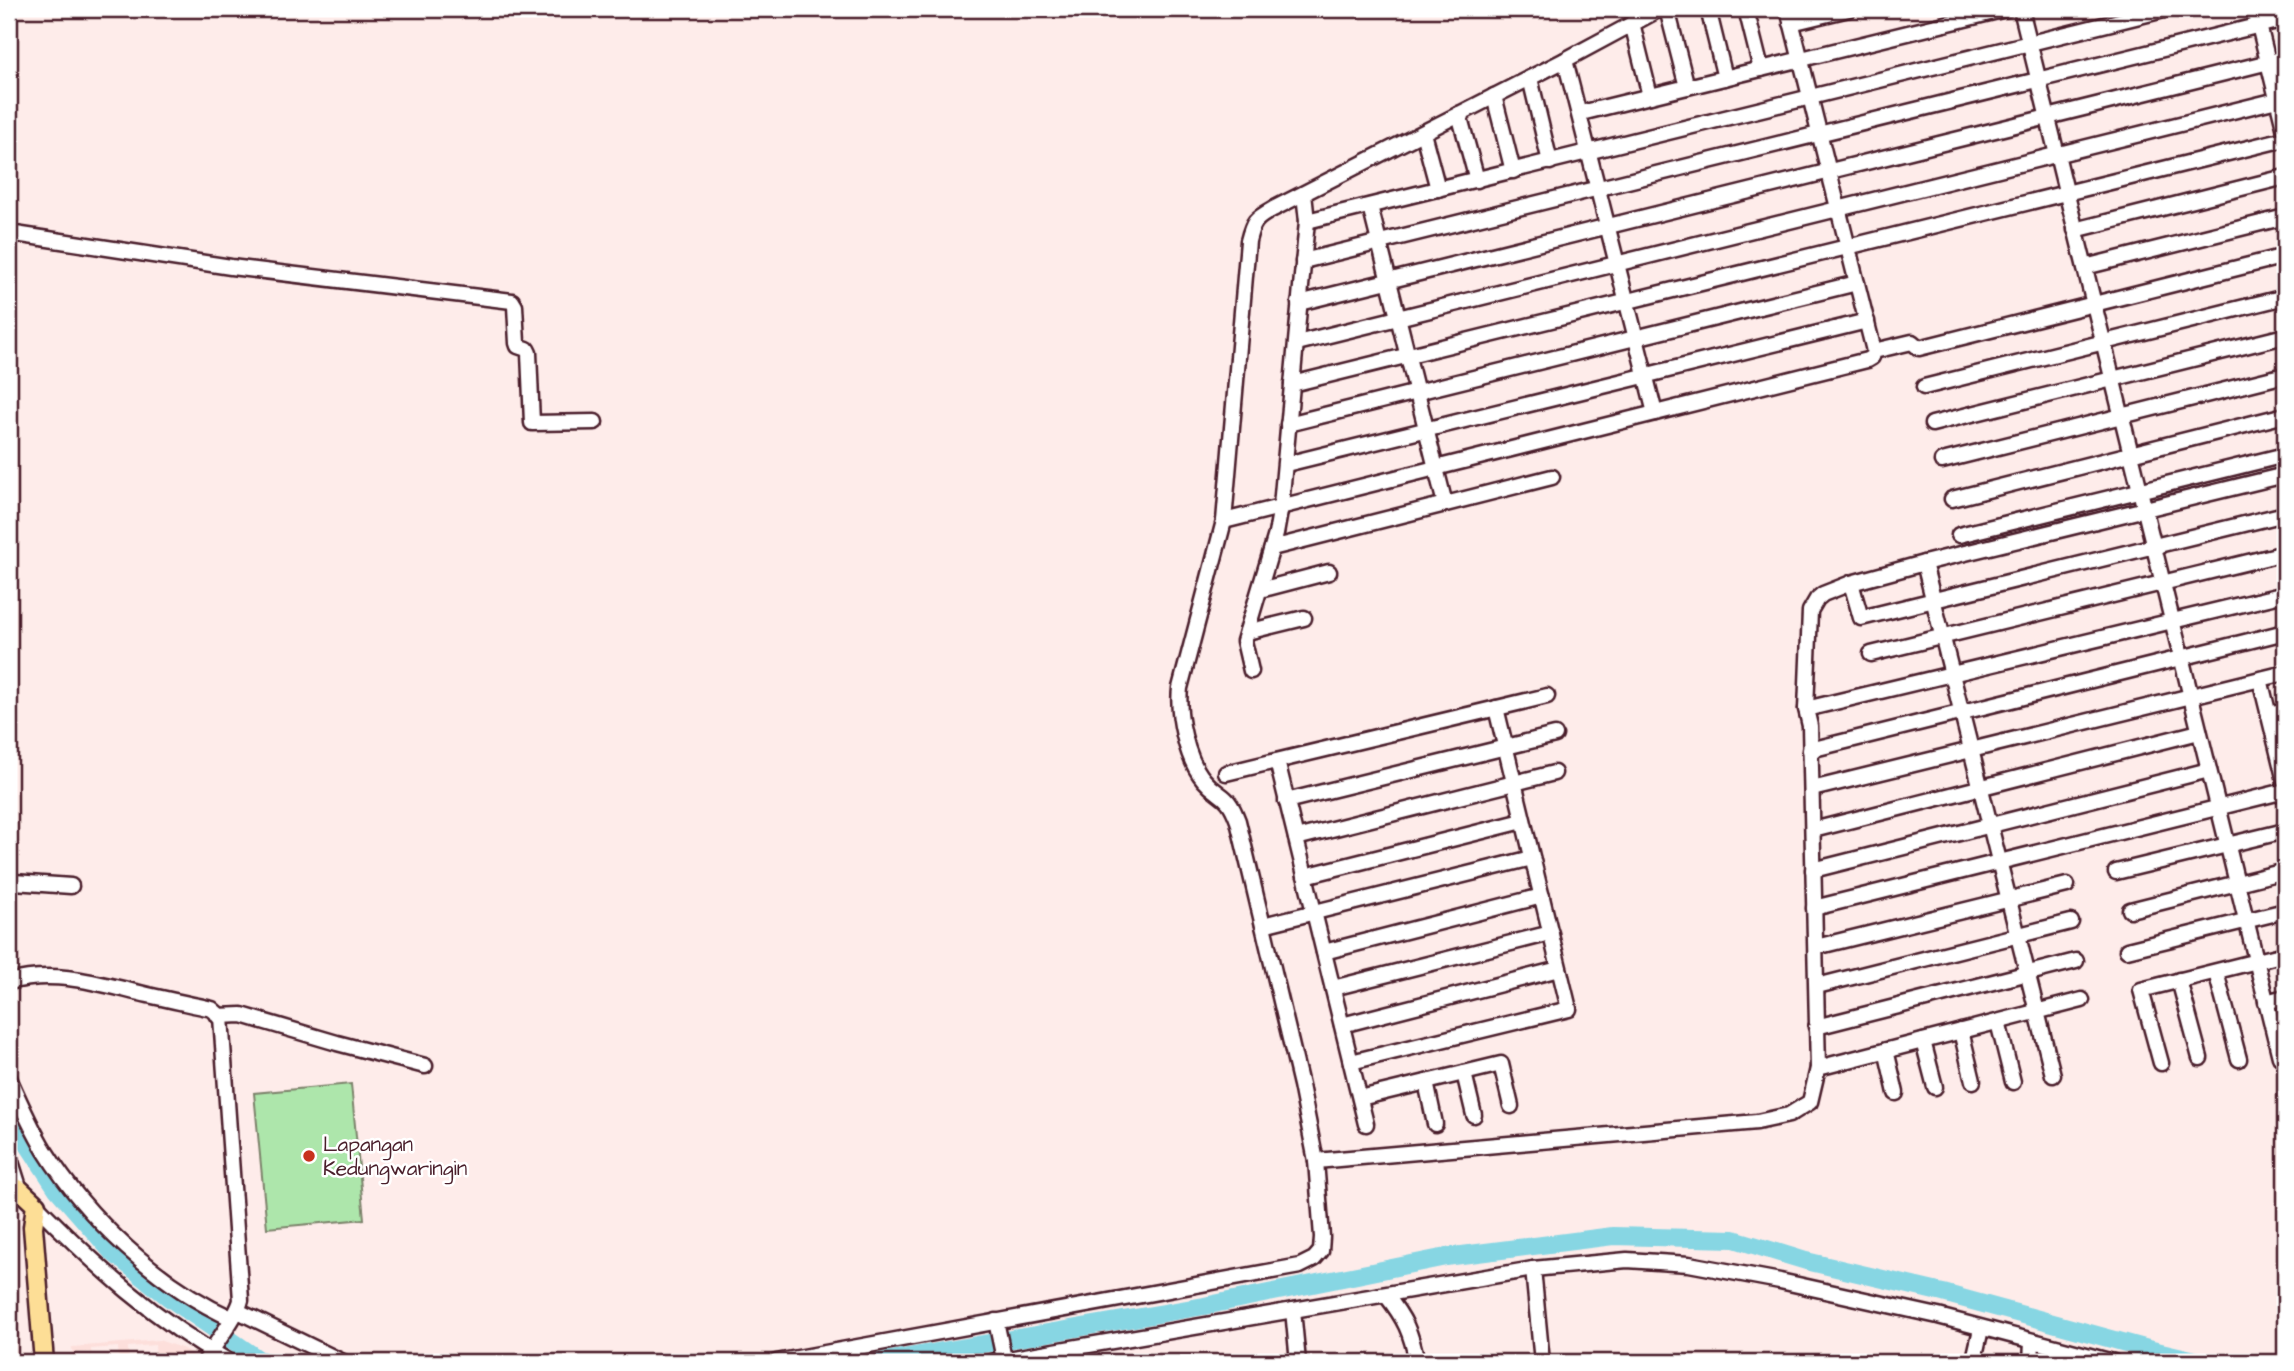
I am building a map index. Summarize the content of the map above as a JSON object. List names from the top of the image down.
{
  "places": ["Lapangan Kedungwaringin"]
}
